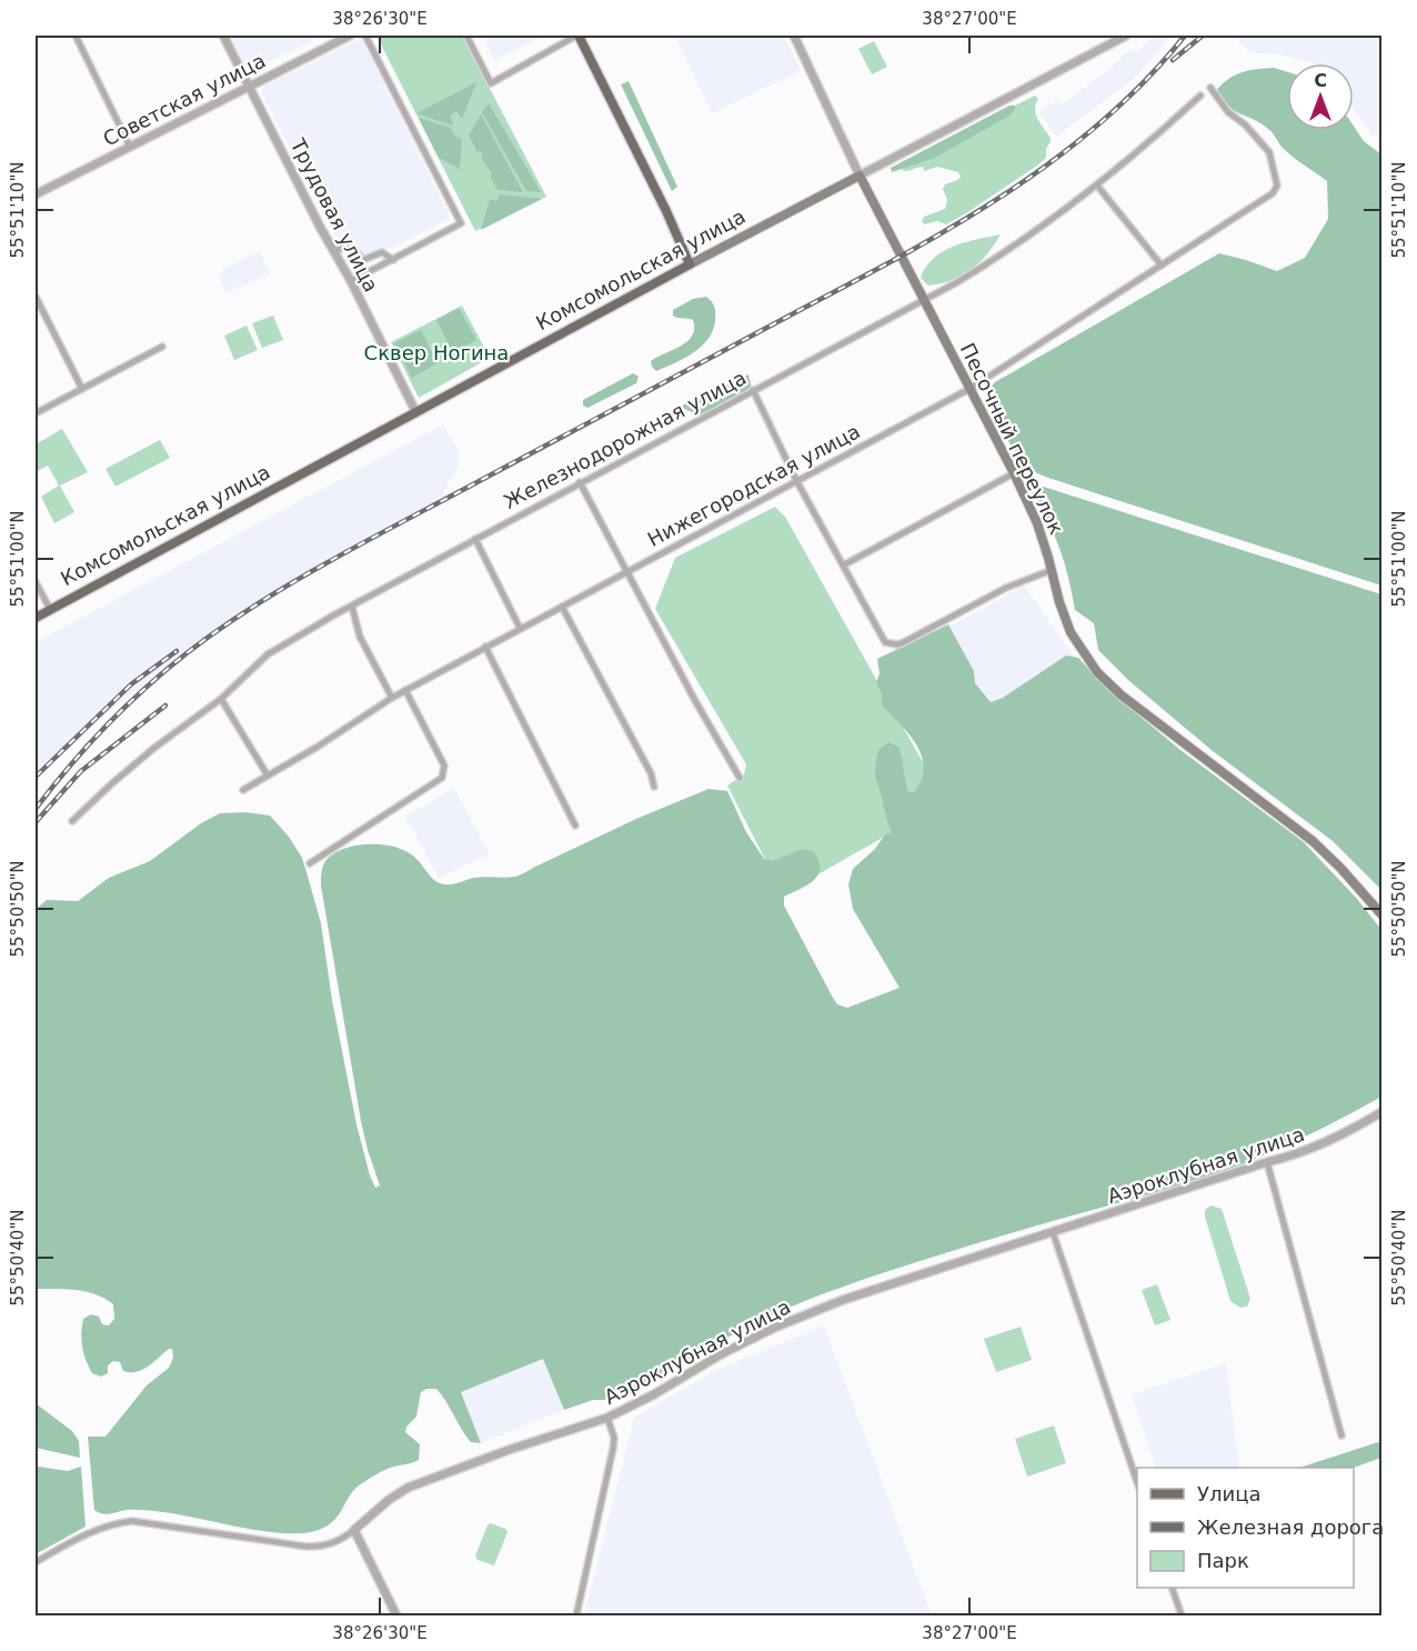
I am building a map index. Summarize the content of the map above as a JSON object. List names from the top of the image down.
{
  "streets": {
    "main road": ["Комсомольская улица", "Песочный переулок"],
    "street": [
      "Советская улица",
      "Трудовая улица",
      "Железнодорожная улица",
      "Нижегородская улица",
      "Аэроклубная улица"
    ]
  },
  "crossings": [
    ["Советская улица", "Трудовая улица"],
    ["Трудовая улица", "Комсомольская улица"],
    ["Комсомольская улица", "Песочный переулок"],
    ["Песочный переулок", "Железнодорожная улица"],
    ["Песочный переулок", "Нижегородская улица"]
  ],
  "parks": ["Сквер Ногина"],
  "legend": ["Улица", "Железная дорога", "Парк"],
  "north": "top",
  "coordinates": [
    "38°26'30\"E",
    "38°27'00\"E",
    "55°51'10\"N",
    "55°51'00\"N",
    "55°50'50\"N",
    "55°50'40\"N"
  ]
}
